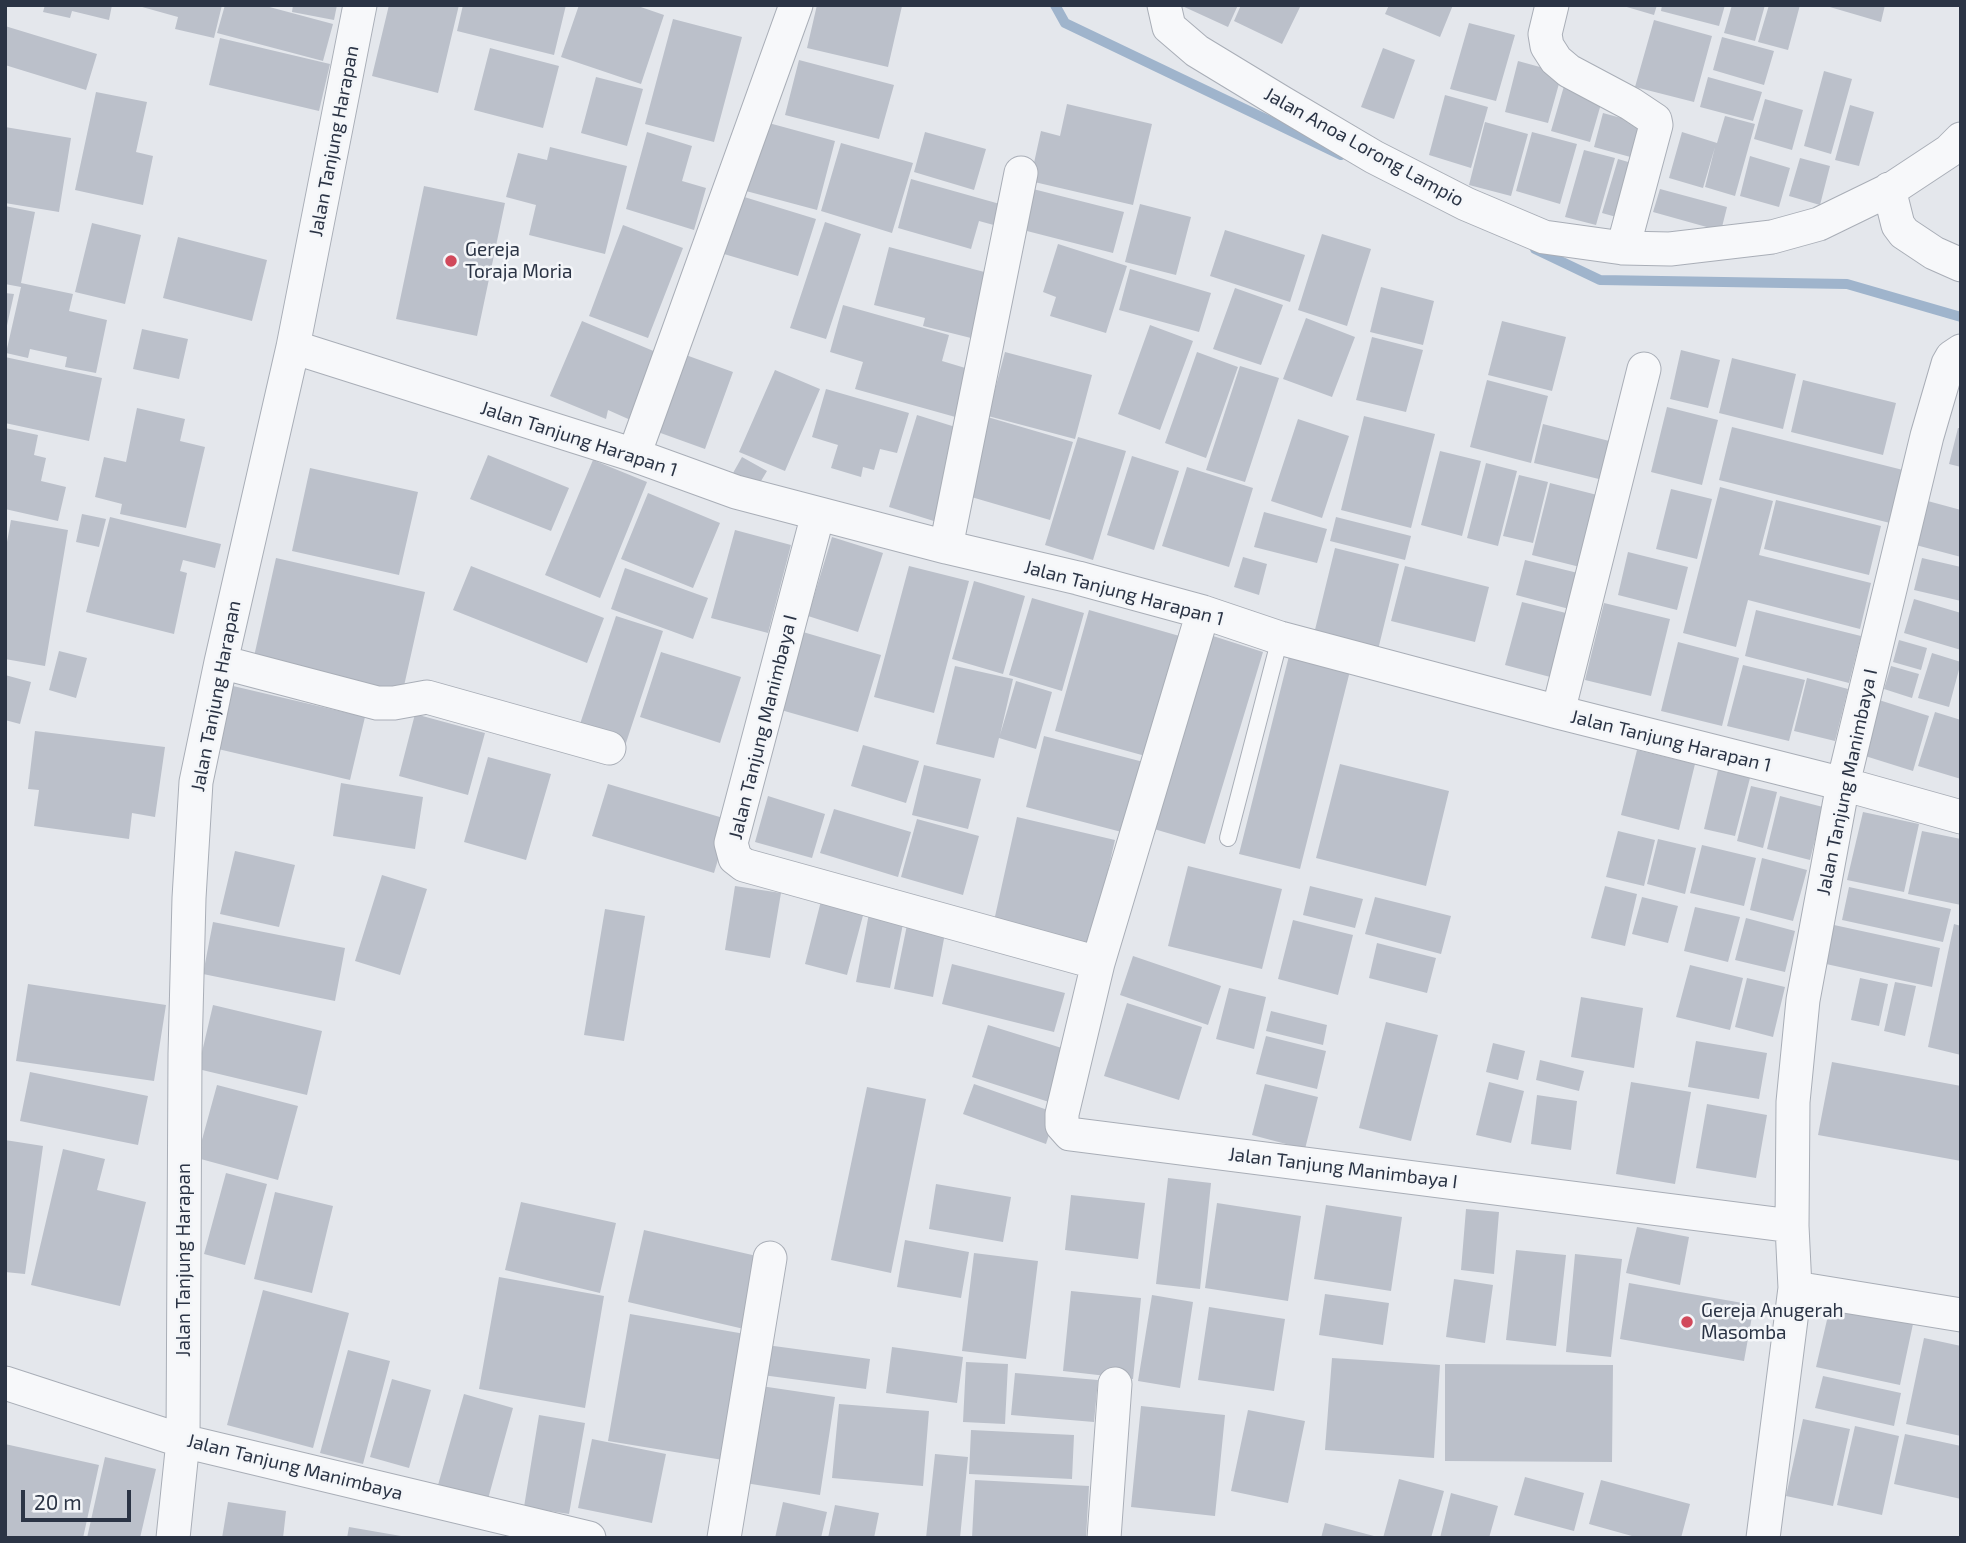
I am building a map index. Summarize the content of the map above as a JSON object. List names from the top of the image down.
{
  "streets": {
    "street": [
      "Jalan Tanjung Harapan",
      "Jalan Anoa Lorong Lampio",
      "Jalan Tanjung Harapan 1",
      "Jalan Tanjung Manimbaya I",
      "Jalan Tanjung Manimbaya"
    ]
  },
  "crossings": [
    ["Jalan Tanjung Harapan", "Jalan Tanjung Harapan 1"],
    ["Jalan Tanjung Harapan", "Jalan Tanjung Manimbaya"],
    ["Jalan Tanjung Harapan 1", "Jalan Tanjung Manimbaya I"]
  ],
  "places": ["Gereja Toraja Moria", "Gereja Anugerah Masomba"],
  "scale_bar": "20 m"
}
